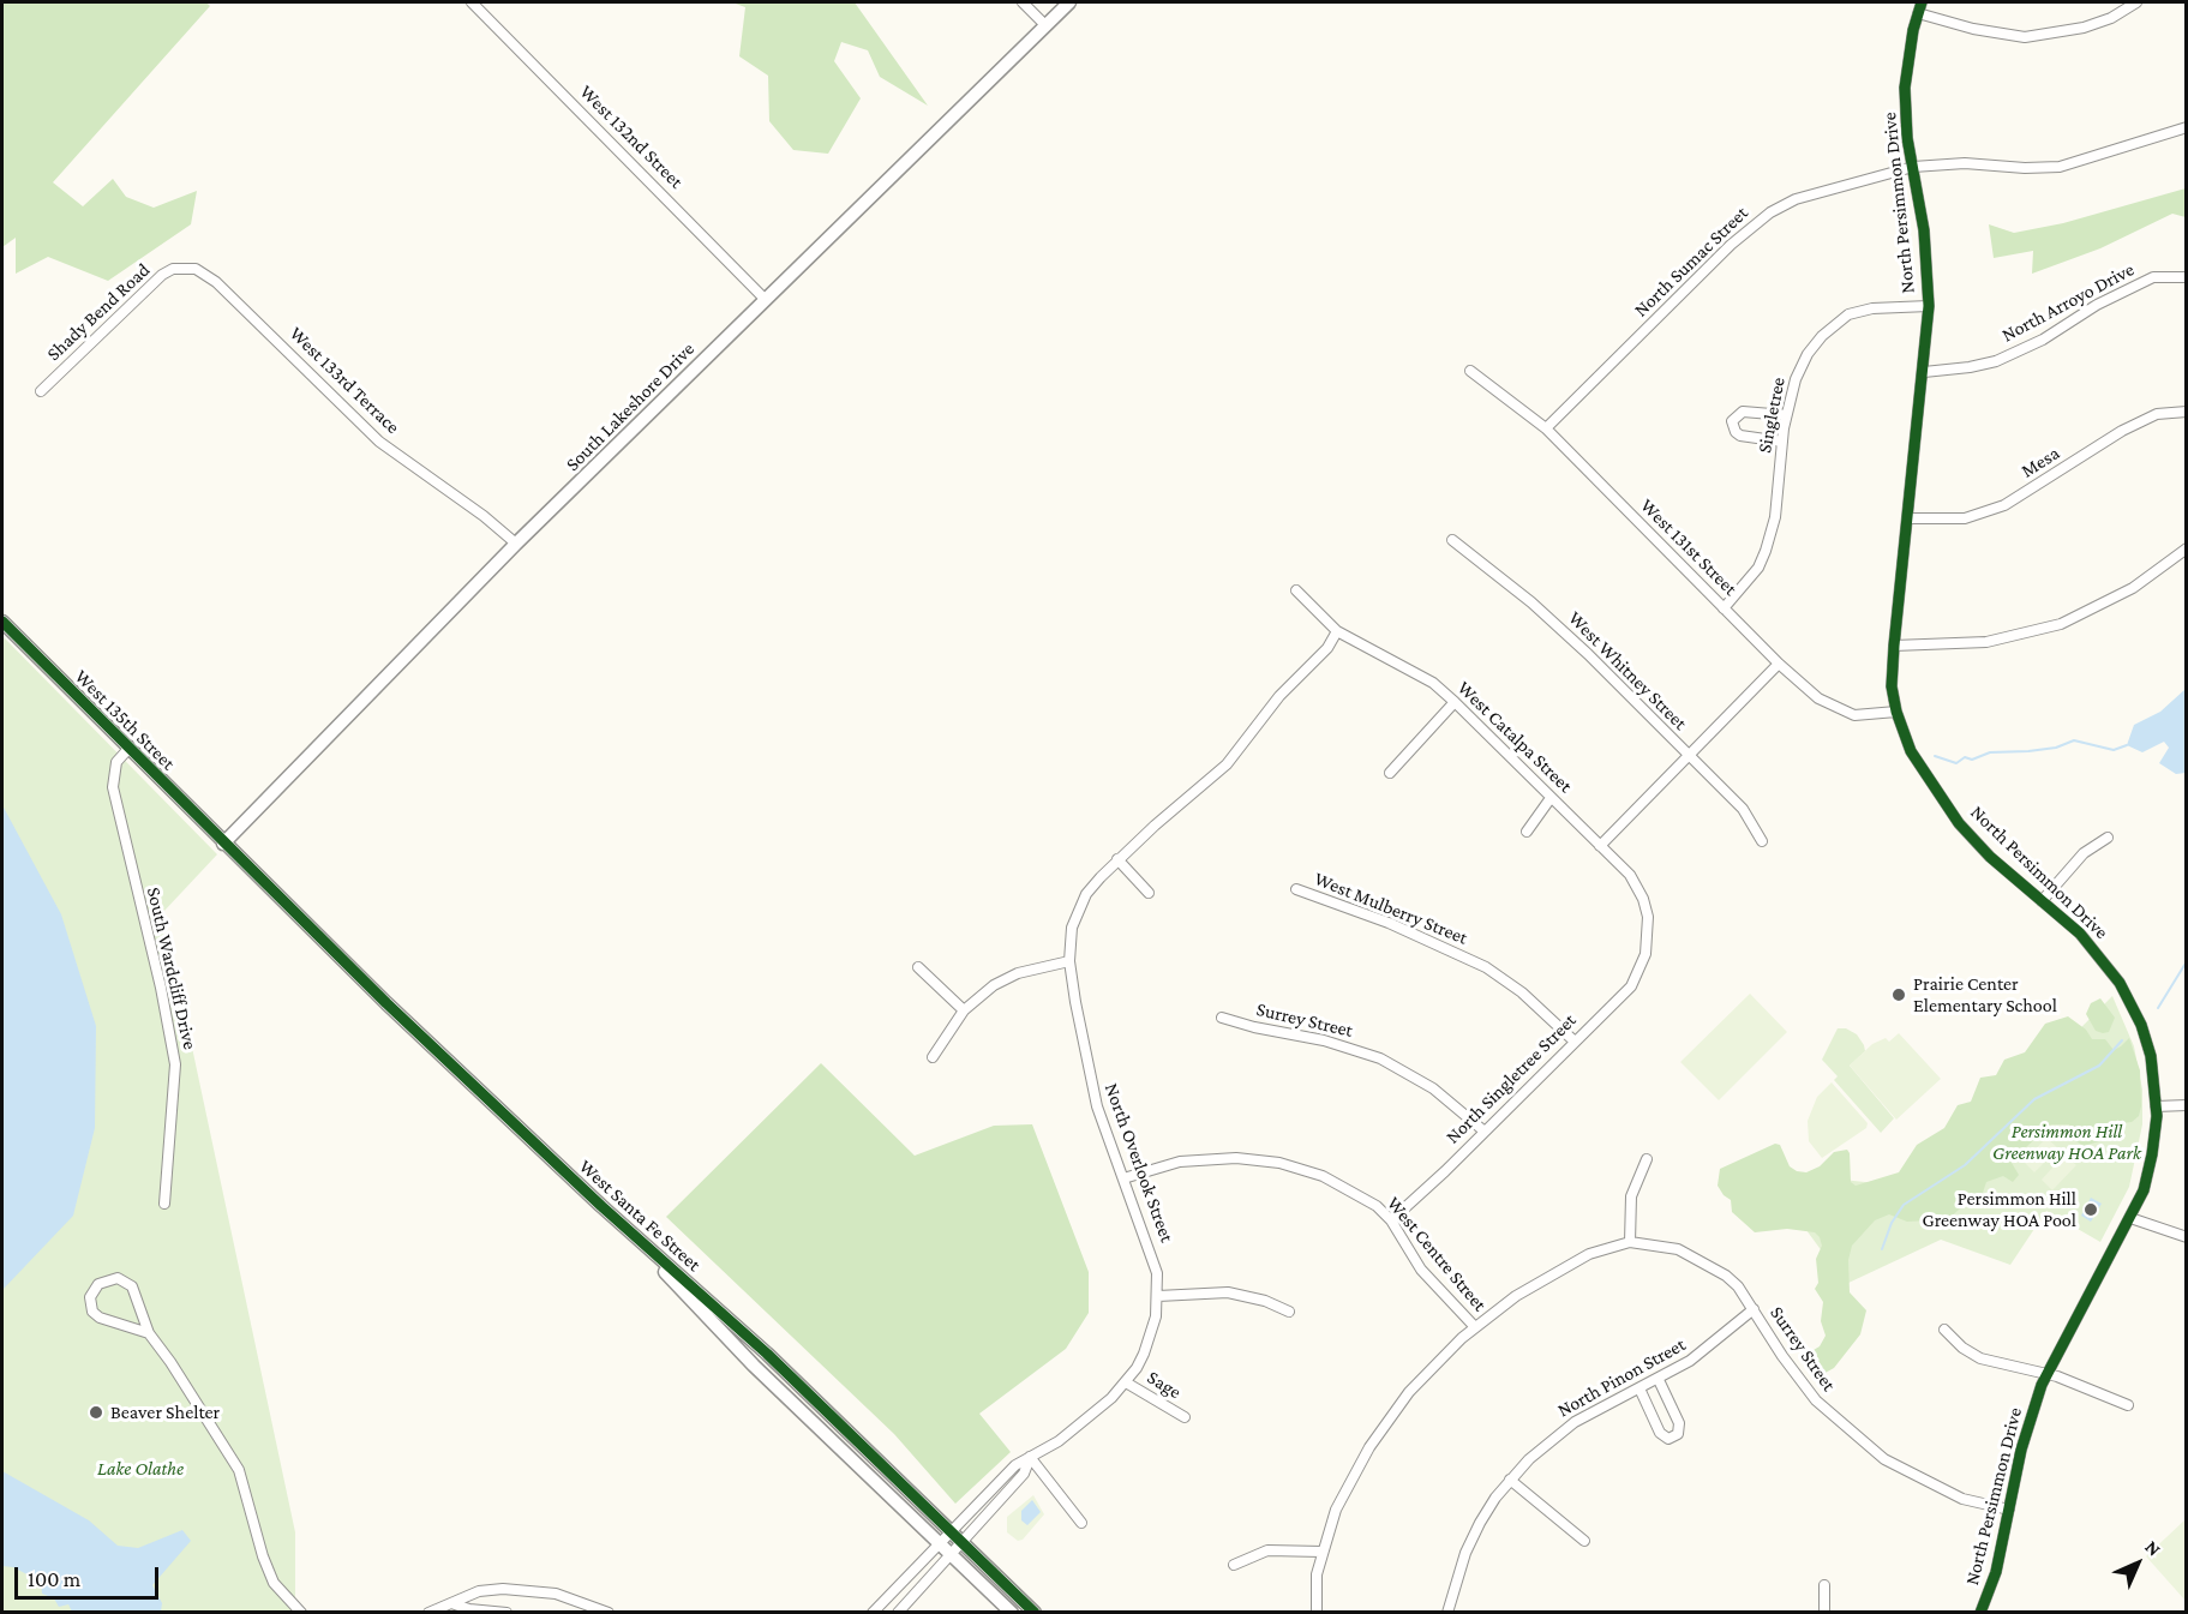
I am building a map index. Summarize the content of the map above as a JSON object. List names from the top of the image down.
{
  "streets": {
    "street": [
      "West 132nd Street",
      "North Persimmon Drive",
      "North Sumac Street",
      "North Arroyo Drive",
      "Shady Bend Road",
      "West 133rd Terrace",
      "South Lakeshore Drive",
      "Singletree",
      "Mesa",
      "West 131st Street",
      "West Whitney Street",
      "West 135th Street",
      "West Catalpa Street",
      "West Mulberry Street",
      "South Wardcliff Drive",
      "Surrey Street",
      "North Singletree Street",
      "North Overlook Street",
      "West Santa Fe Street",
      "West Centre Street",
      "North Pinon Street",
      "Sage"
    ]
  },
  "crossings": [
    ["West 132nd Street", "South Lakeshore Drive"],
    ["North Persimmon Drive", "North Sumac Street"],
    ["North Persimmon Drive", "North Arroyo Drive"],
    ["North Persimmon Drive", "Singletree"],
    ["North Persimmon Drive", "Mesa"],
    ["North Persimmon Drive", "West 131st Street"],
    ["North Persimmon Drive", "Surrey Street"],
    ["North Sumac Street", "West 131st Street"],
    ["Shady Bend Road", "West 133rd Terrace"],
    ["West 133rd Terrace", "South Lakeshore Drive"],
    ["South Lakeshore Drive", "West 135th Street"],
    ["South Lakeshore Drive", "West Santa Fe Street"],
    ["Singletree", "West 131st Street"],
    ["West 135th Street", "South Wardcliff Drive"],
    ["West 135th Street", "West Santa Fe Street"],
    ["West Catalpa Street", "North Singletree Street"],
    ["West Catalpa Street", "North Overlook Street"],
    ["West Mulberry Street", "North Singletree Street"],
    ["Surrey Street", "North Singletree Street"],
    ["Surrey Street", "North Pinon Street"],
    ["North Singletree Street", "West Centre Street"],
    ["North Overlook Street", "West Santa Fe Street"],
    ["North Overlook Street", "West Centre Street"],
    ["North Overlook Street", "Sage"]
  ],
  "parks": ["Persimmon Hill Greenway HOA Park", "Lake Olathe"],
  "places": ["Prairie Center Elementary School", "Persimmon Hill Greenway HOA Pool", "Beaver Shelter"],
  "scale_bar": "100 m",
  "north": "top right"
}
